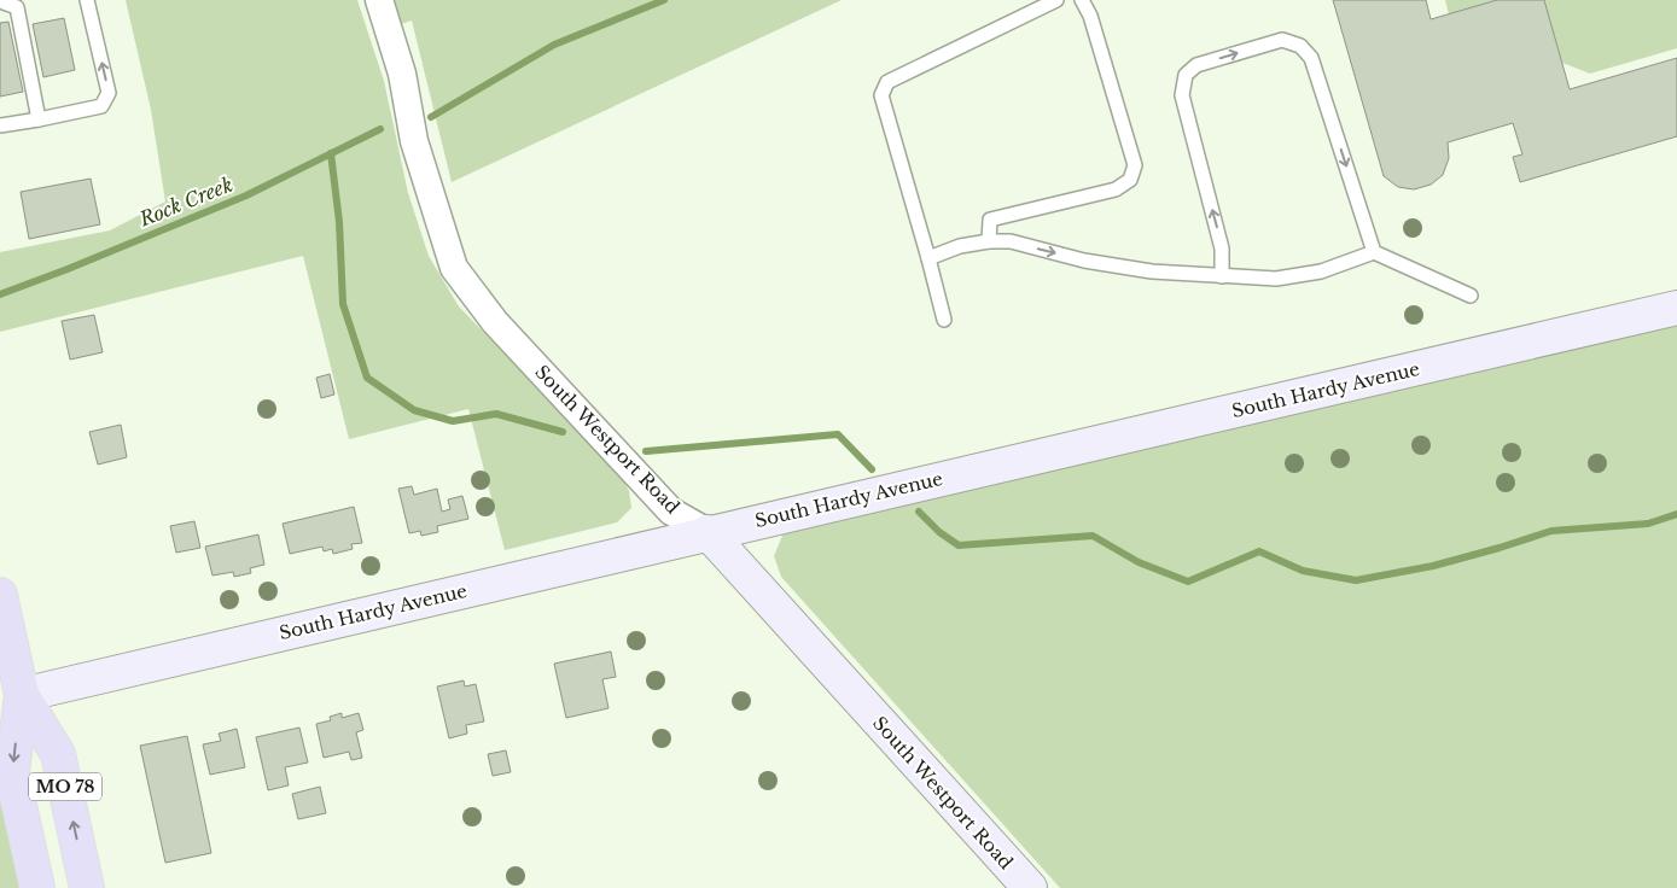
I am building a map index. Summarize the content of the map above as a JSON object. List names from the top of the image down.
{
  "streets": {
    "main road": ["MO 78"],
    "street": ["South Hardy Avenue", "South Westport Road"]
  },
  "crossings": [
    ["South Hardy Avenue", "South Westport Road"],
    ["South Hardy Avenue", "MO 78"]
  ],
  "water": ["Rock Creek"]
}
